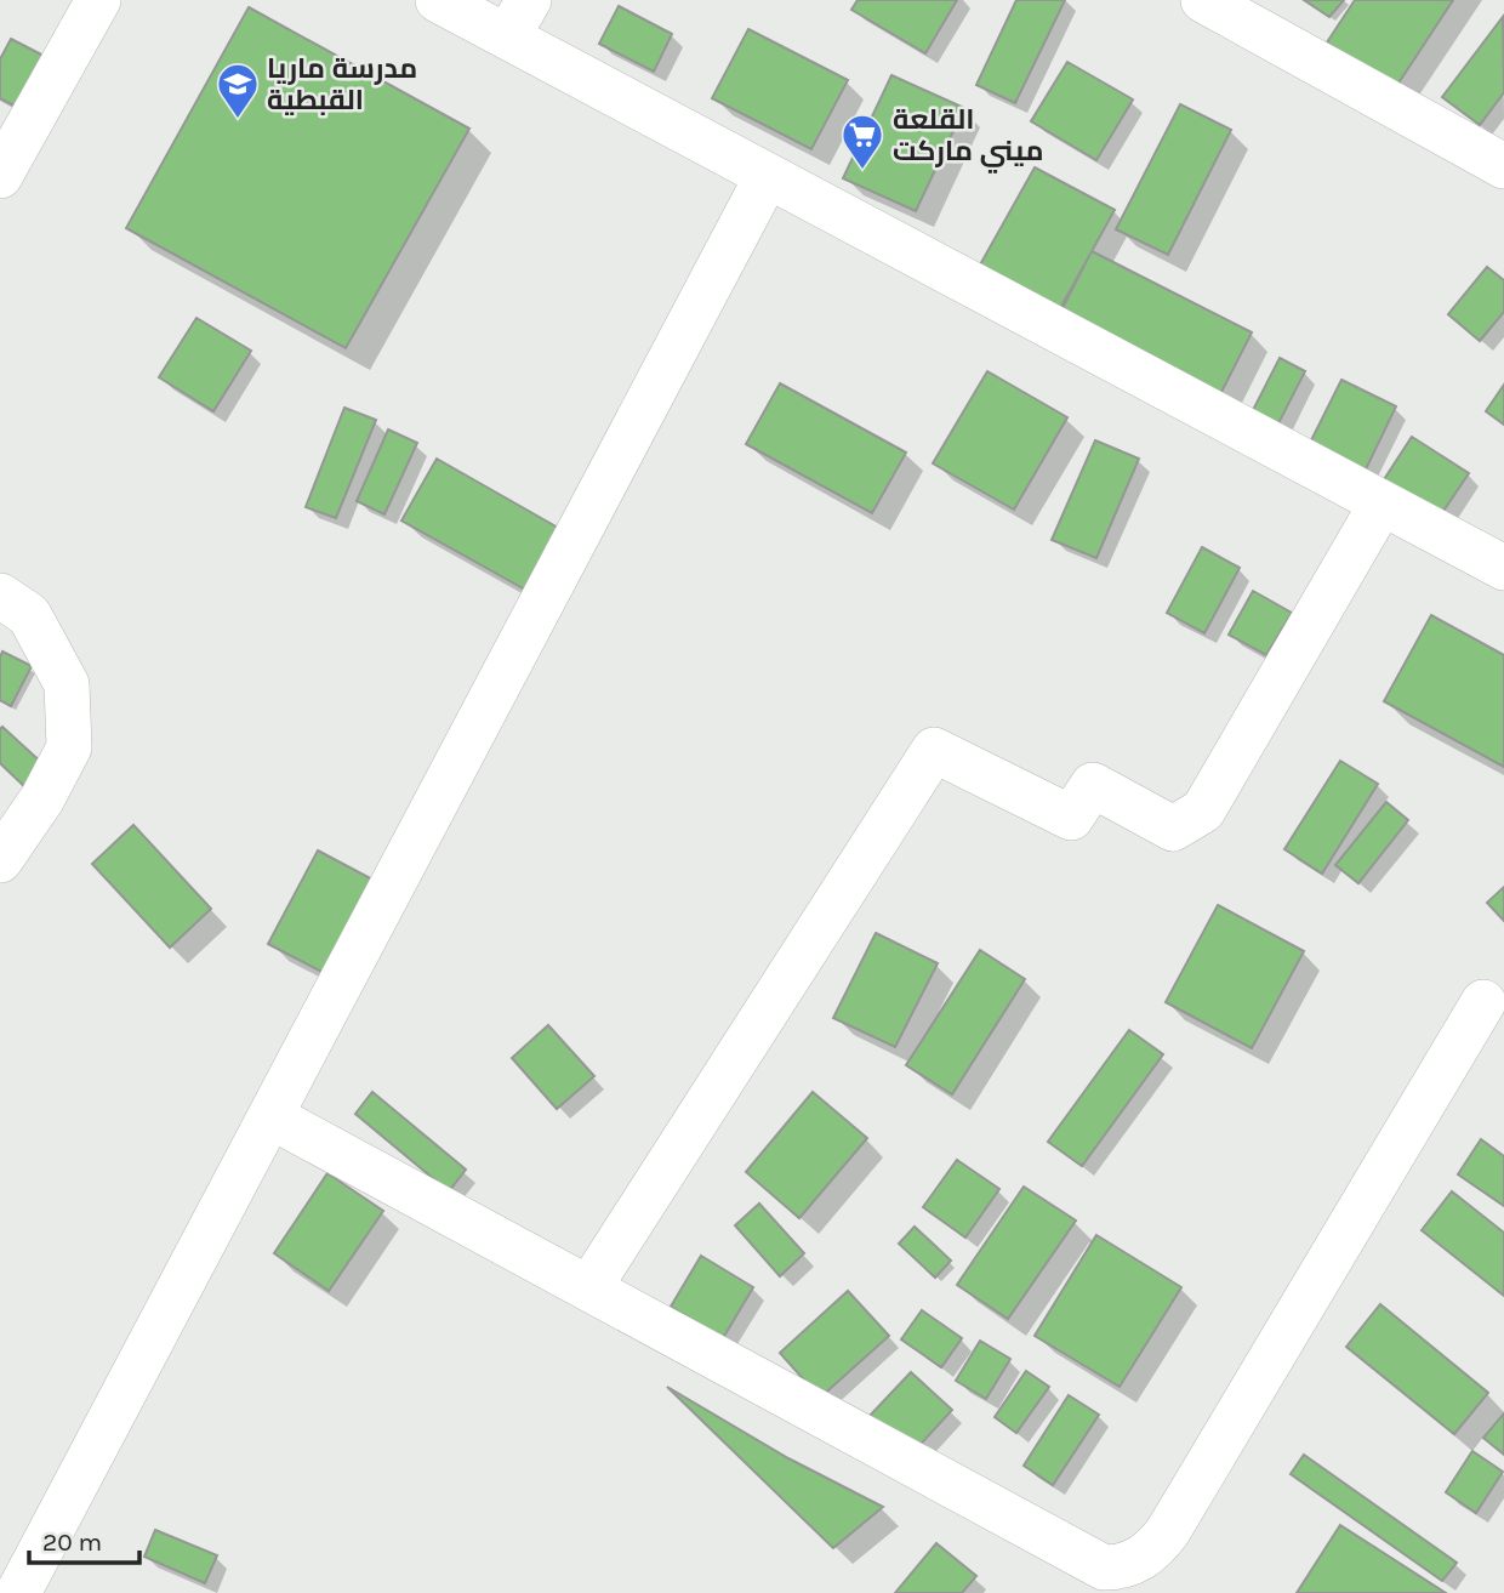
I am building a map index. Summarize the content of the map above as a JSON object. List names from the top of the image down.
{
  "places": {
    "school or university": ["مدرسة ماريا القبطية"],
    "supermarket": ["القلعة ميني ماركت"]
  },
  "scale_bar": "20 m"
}
